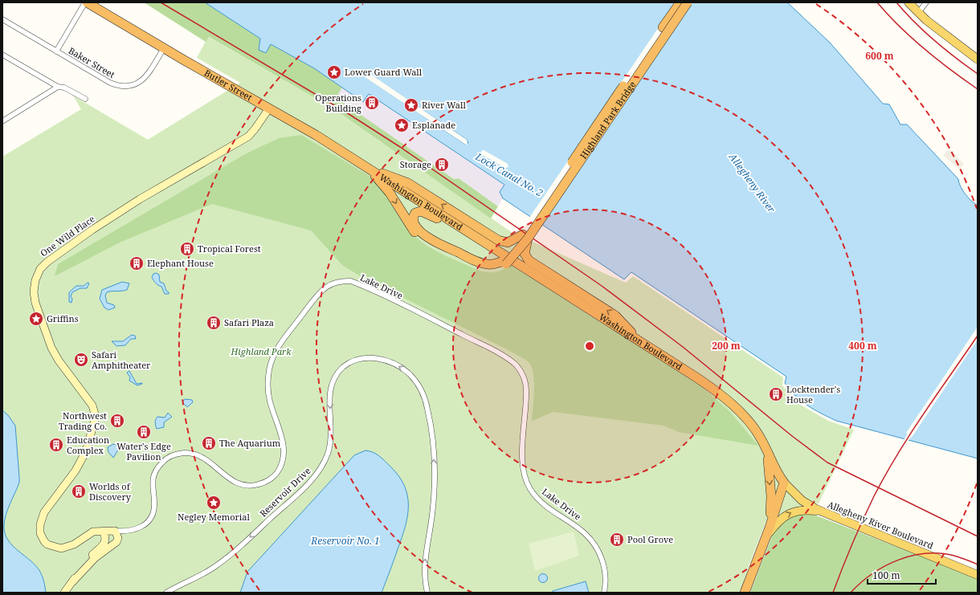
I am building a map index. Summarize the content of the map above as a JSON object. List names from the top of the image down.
{
  "streets": {
    "highway": ["Butler Street", "Highland Park Bridge", "Washington Boulevard"],
    "main road": ["One Wild Place", "Allegheny River Boulevard"],
    "street": ["Baker Street", "Lake Drive", "Reservoir Drive"]
  },
  "crossings": [
    ["Baker Street", "Butler Street"],
    ["Butler Street", "Washington Boulevard"],
    ["Butler Street", "One Wild Place"],
    ["Washington Boulevard", "Allegheny River Boulevard"],
    ["One Wild Place", "Lake Drive"]
  ],
  "water": ["Lock Canal No. 2", "Allegheny River", "Reservoir No. 1"],
  "parks": ["Highland Park"],
  "places": {
    "place": [
      "Lower Guard Wall",
      "River Wall",
      "Esplanade",
      "Griffins",
      "Negley Memorial"
    ],
    "building": [
      "Operations Building",
      "Storage",
      "Tropical Forest",
      "Elephant House",
      "Safari Plaza",
      "Locktender's House",
      "Northwest Trading Co.",
      "Water's Edge Pavilion",
      "The Aquarium",
      "Education Complex",
      "Worlds of Discovery",
      "Pool Grove"
    ],
    "theatre": ["Safari Amphitheater"]
  },
  "scale_bar": "100 m",
  "rings": ["600 m", "200 m", "400 m"]
}
